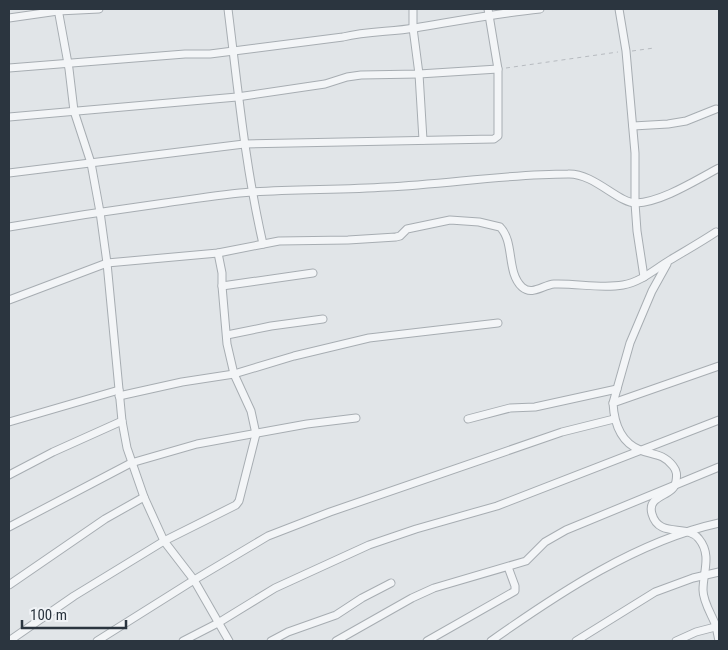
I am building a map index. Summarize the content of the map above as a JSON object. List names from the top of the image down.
{
  "scale_bar": "100 m"
}
